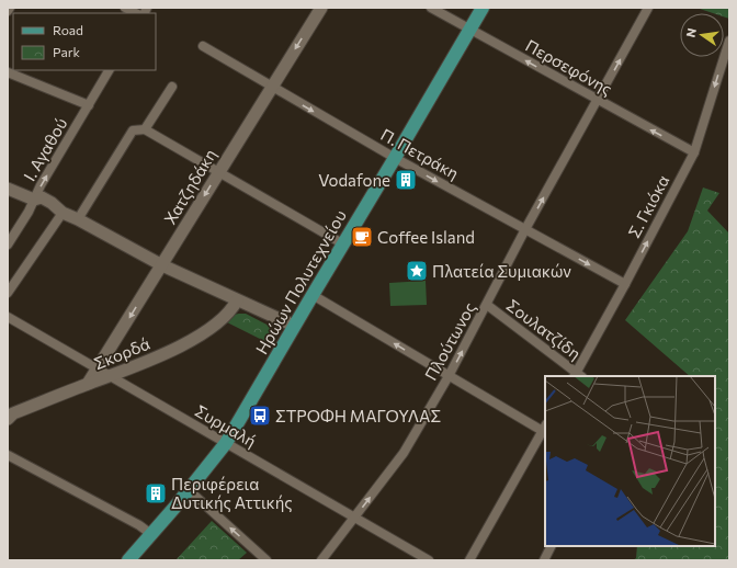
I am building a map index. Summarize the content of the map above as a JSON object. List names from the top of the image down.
{
  "streets": {
    "main road": ["Ηρώων Πολυτεχνείου"],
    "street": [
      "Περσεφόνης",
      "Ι. Αγαθού",
      "Π. Πετράκη",
      "Χατζηδάκη",
      "Σ. Γκιόκα",
      "Σουλατζίδη",
      "Πλούτωνος",
      "Σκορδά",
      "Συρμαλή"
    ]
  },
  "crossings": [
    ["Περσεφόνης", "Σ. Γκιόκα"],
    ["Περσεφόνης", "Ηρώων Πολυτεχνείου"],
    ["Περσεφόνης", "Πλούτωνος"],
    ["Π. Πετράκη", "Χατζηδάκη"],
    ["Π. Πετράκη", "Σ. Γκιόκα"],
    ["Π. Πετράκη", "Ηρώων Πολυτεχνείου"],
    ["Π. Πετράκη", "Πλούτωνος"],
    ["Χατζηδάκη", "Σκορδά"],
    ["Χατζηδάκη", "Συρμαλή"],
    ["Σ. Γκιόκα", "Σουλατζίδη"],
    ["Ηρώων Πολυτεχνείου", "Συρμαλή"],
    ["Σουλατζίδη", "Πλούτωνος"],
    ["Πλούτωνος", "Συρμαλή"],
    ["Σκορδά", "Συρμαλή"]
  ],
  "one_way": ["Περσεφόνης", "Π. Πετράκη", "Πλούτωνος"],
  "places": {
    "building": ["Vodafone", "Περιφέρεια Δυτικής Αττικής"],
    "cafe": ["Coffee Island"],
    "place": ["Πλατεία Συμιακών"],
    "bus stop": ["ΣΤΡΟΦΗ ΜΑΓΟΥΛΑΣ"]
  },
  "legend": ["Road", "Park"],
  "north": "left"
}
